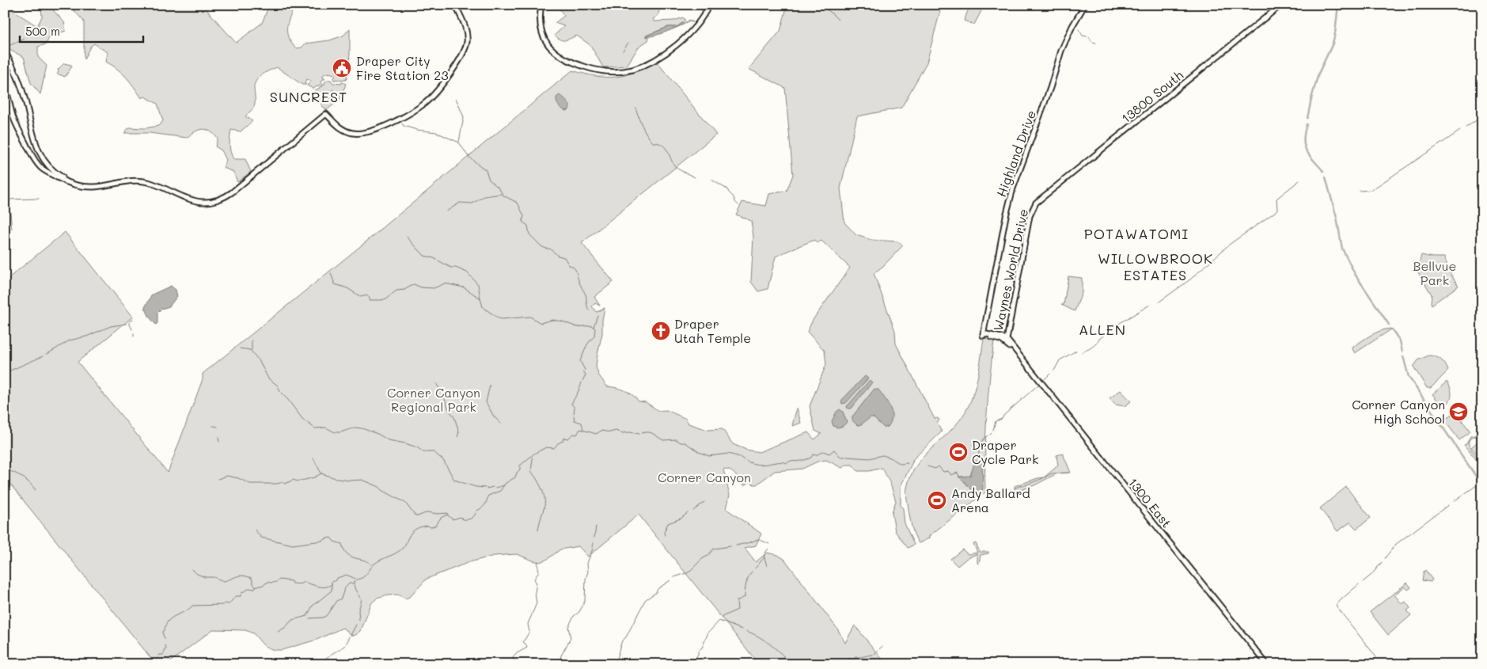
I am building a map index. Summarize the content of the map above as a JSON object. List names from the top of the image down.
{
  "streets": {
    "main road": [
      "13800 South",
      "Highland Drive",
      "Waynes World Drive",
      "1300 East"
    ]
  },
  "crossings": [
    ["13800 South", "Waynes World Drive"],
    ["Waynes World Drive", "1300 East"]
  ],
  "districts": [
    "SUNCREST",
    "POTAWATOMI",
    "WILLOWBROOK ESTATES",
    "ALLEN"
  ],
  "parks": ["Bellvue Park", "Corner Canyon Regional Park", "Corner Canyon"],
  "places": {
    "public building": ["Draper City Fire Station 23"],
    "church": ["Draper Utah Temple"],
    "school or university": ["Corner Canyon High School"],
    "sports": ["Draper Cycle Park", "Andy Ballard Arena"]
  },
  "scale_bar": "500 m"
}
